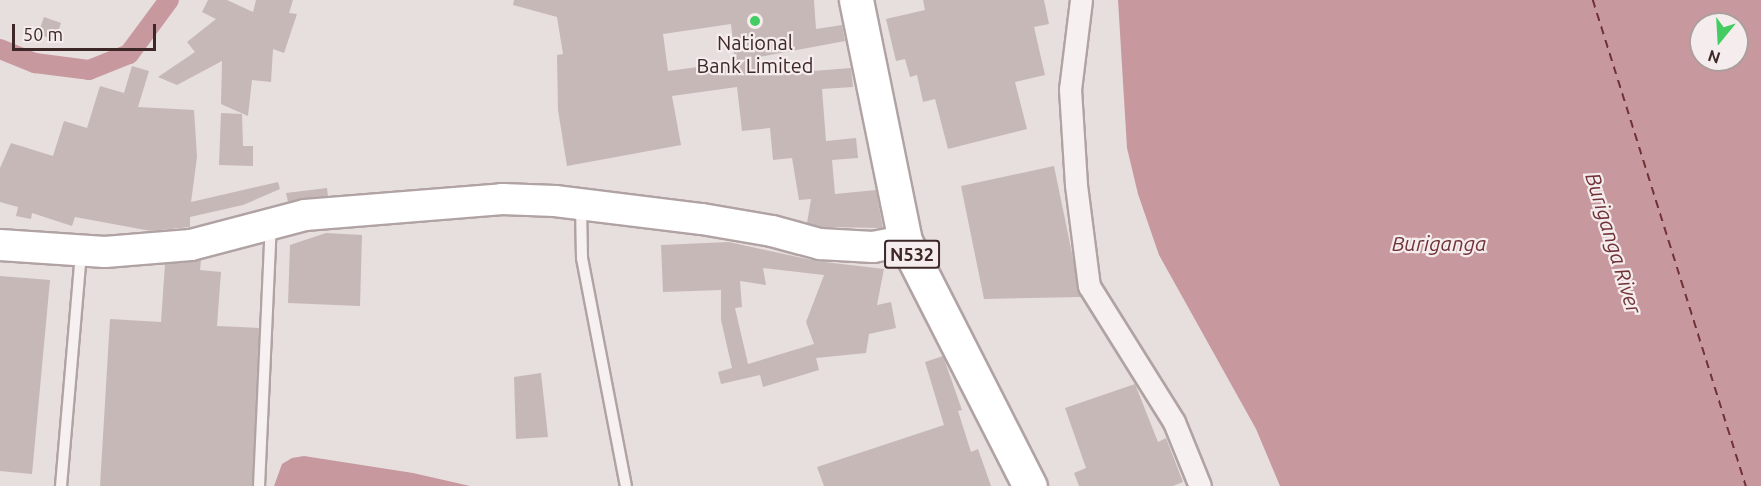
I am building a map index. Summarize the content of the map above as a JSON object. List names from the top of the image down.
{
  "streets": {
    "highway": ["N532"]
  },
  "water": ["Buriganga", "Buriganga River"],
  "places": ["National Bank Limited"],
  "scale_bar": "50 m",
  "north": "bottom"
}
